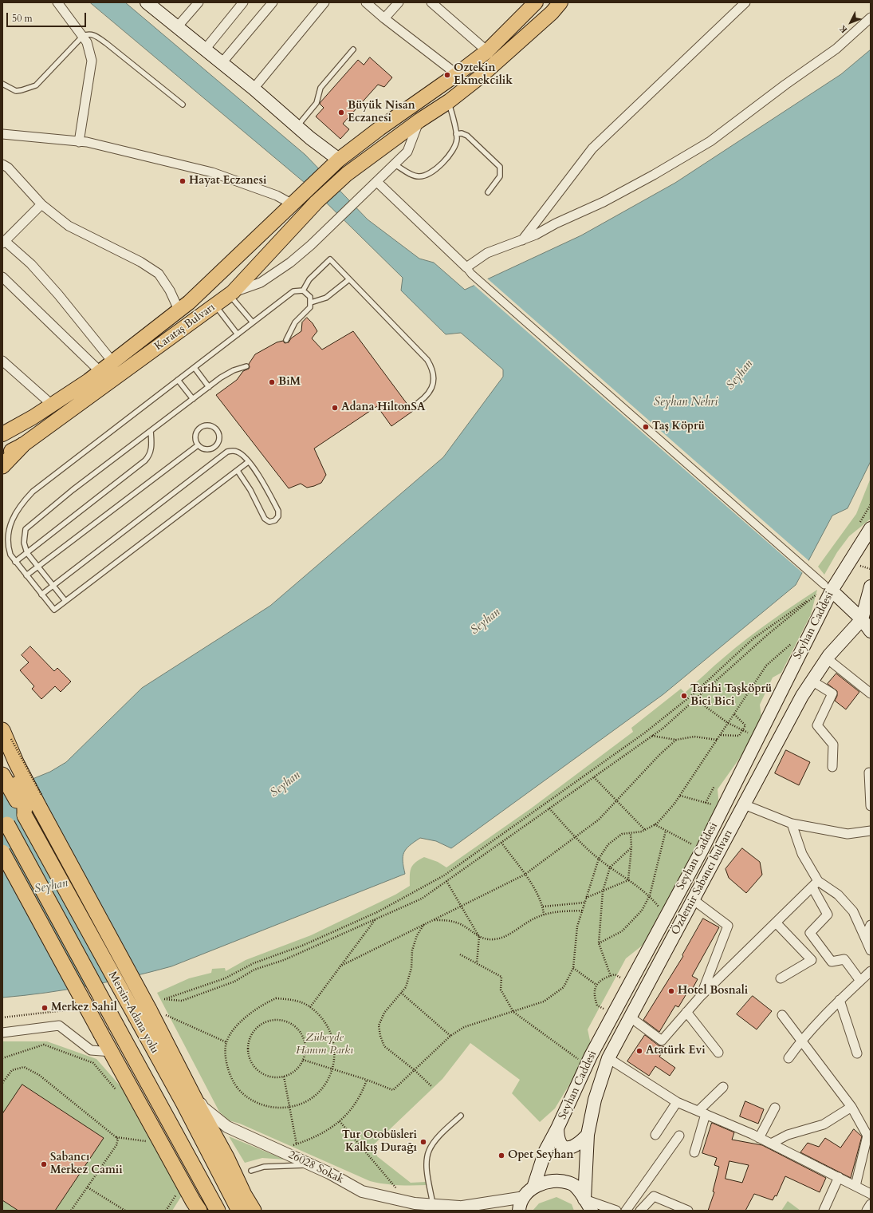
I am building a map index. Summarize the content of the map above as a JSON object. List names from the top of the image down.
{
  "streets": {
    "highway": ["Mersin-Adana yolu"],
    "main road": ["Karataş Bulvarı", "Seyhan Caddesi", "Özdemir Sabancı bulvarı"],
    "street": ["26028 Sokak"]
  },
  "water": ["Seyhan", "Seyhan Nehri"],
  "parks": ["Zübeyde Hanım Parkı"],
  "places": [
    "Oztekin Ekmekcilik",
    "Büyük Nisan Eczanesi",
    "Hayat Eczanesi",
    "BiM",
    "Adana HiltonSA",
    "Taș Köprü",
    "Tarihi Taşköprü Bici Bici",
    "Hotel Bosnali",
    "Merkez Sahil",
    "Atatürk Evi",
    "Tur Otobüsleri Kalkış Durağı",
    "Opet Seyhan",
    "Sabancı Merkez Camii"
  ],
  "scale_bar": "50 m",
  "north": "bottom left"
}
